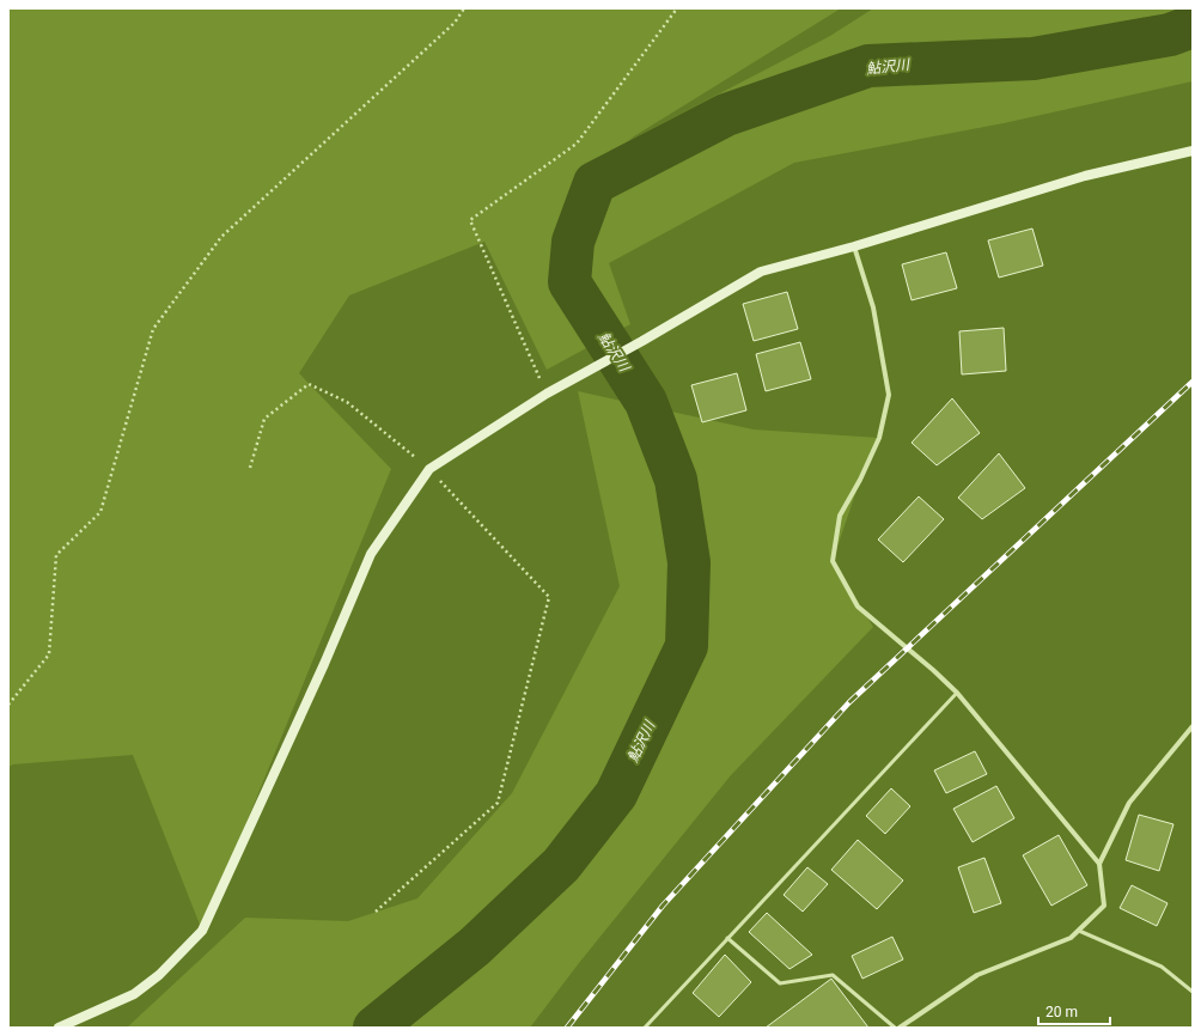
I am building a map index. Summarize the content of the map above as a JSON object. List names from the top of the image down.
{
  "water": ["鮎沢川"],
  "scale_bar": "20 m"
}
